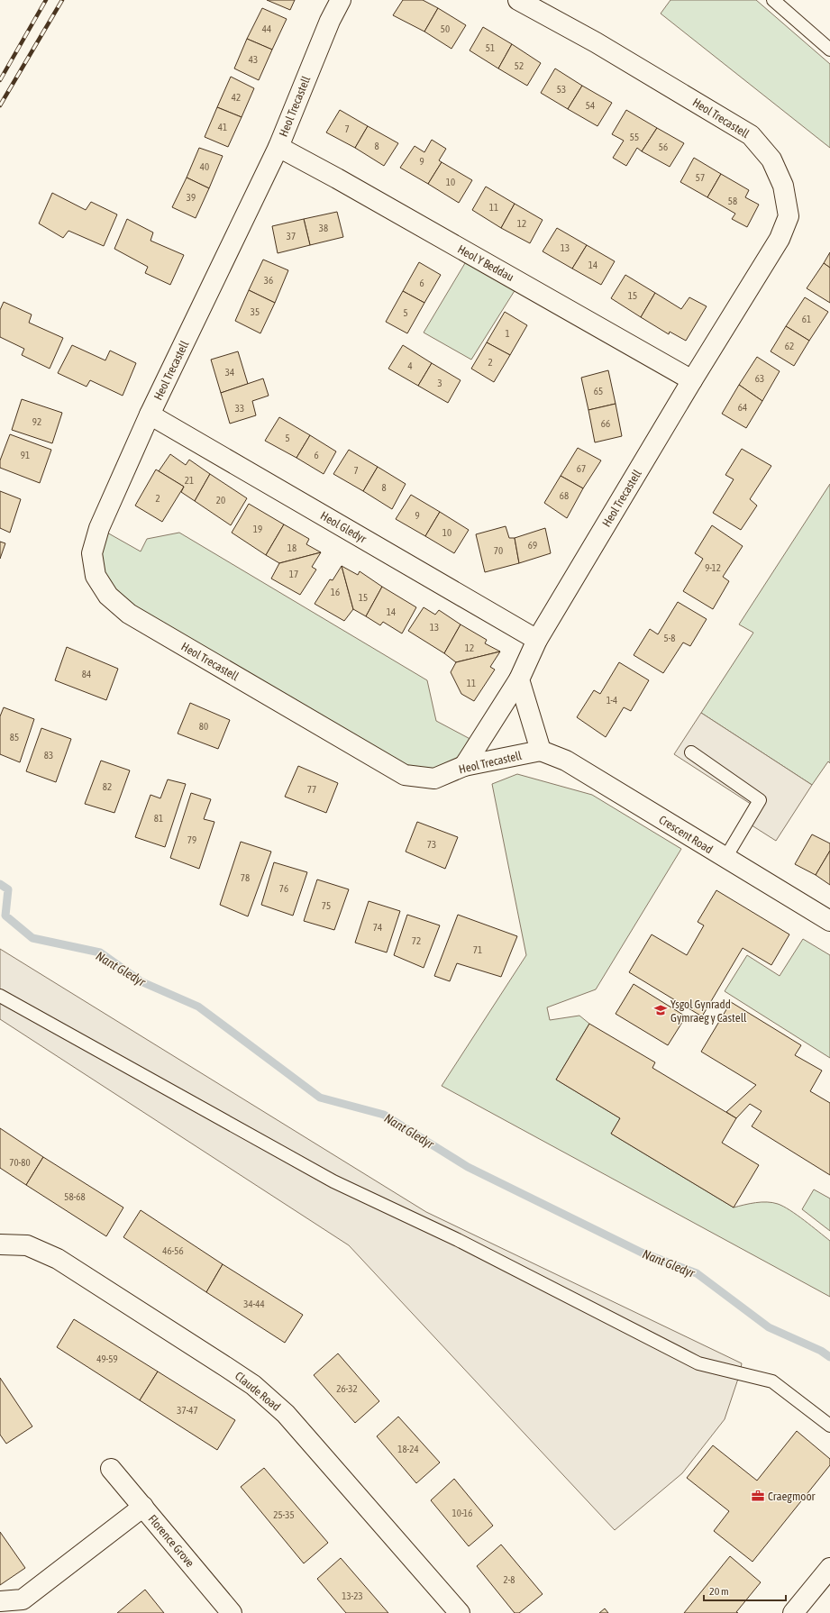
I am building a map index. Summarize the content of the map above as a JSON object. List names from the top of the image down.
{
  "streets": {
    "street": [
      "Heol Trecastell",
      "Heol Y Beddau",
      "Heol Gledyr",
      "Crescent Road",
      "Claude Road",
      "Florence Grove"
    ]
  },
  "crossings": [
    ["Heol Trecastell", "Heol Y Beddau"],
    ["Heol Trecastell", "Heol Gledyr"],
    ["Heol Trecastell", "Crescent Road"]
  ],
  "water": ["Nant Gledyr"],
  "places": {
    "school or university": ["Ysgol Gynradd Gymraeg y Castell"],
    "office": ["Craegmoor"]
  },
  "house_numbers": [
    "44",
    "50",
    "51",
    "43",
    "52",
    "53",
    "42",
    "54",
    "41",
    "7",
    "55",
    "8",
    "56",
    "9",
    "40",
    "57",
    "10",
    "39",
    "58",
    "11",
    "12",
    "38",
    "37",
    "13",
    "14",
    "36",
    "6",
    "15",
    "35",
    "5",
    "61",
    "1",
    "62",
    "2",
    "4",
    "34",
    "63",
    "3",
    "65",
    "64",
    "33",
    "92",
    "66",
    "5",
    "91",
    "6",
    "67",
    "7",
    "21",
    "8",
    "68",
    "2",
    "20",
    "9",
    "19",
    "10",
    "69",
    "18",
    "70",
    "9-12",
    "17",
    "16",
    "15",
    "14",
    "13",
    "5-8",
    "12",
    "84",
    "11",
    "1-4",
    "80",
    "85",
    "83",
    "82",
    "77",
    "81",
    "79",
    "73",
    "78",
    "76",
    "75",
    "74",
    "72",
    "71",
    "70-80",
    "58-68",
    "46-56",
    "34-44",
    "49-59",
    "26-32",
    "37-47",
    "18-24",
    "10-16",
    "25-35",
    "2-8",
    "13-23"
  ],
  "scale_bar": "20 m"
}
